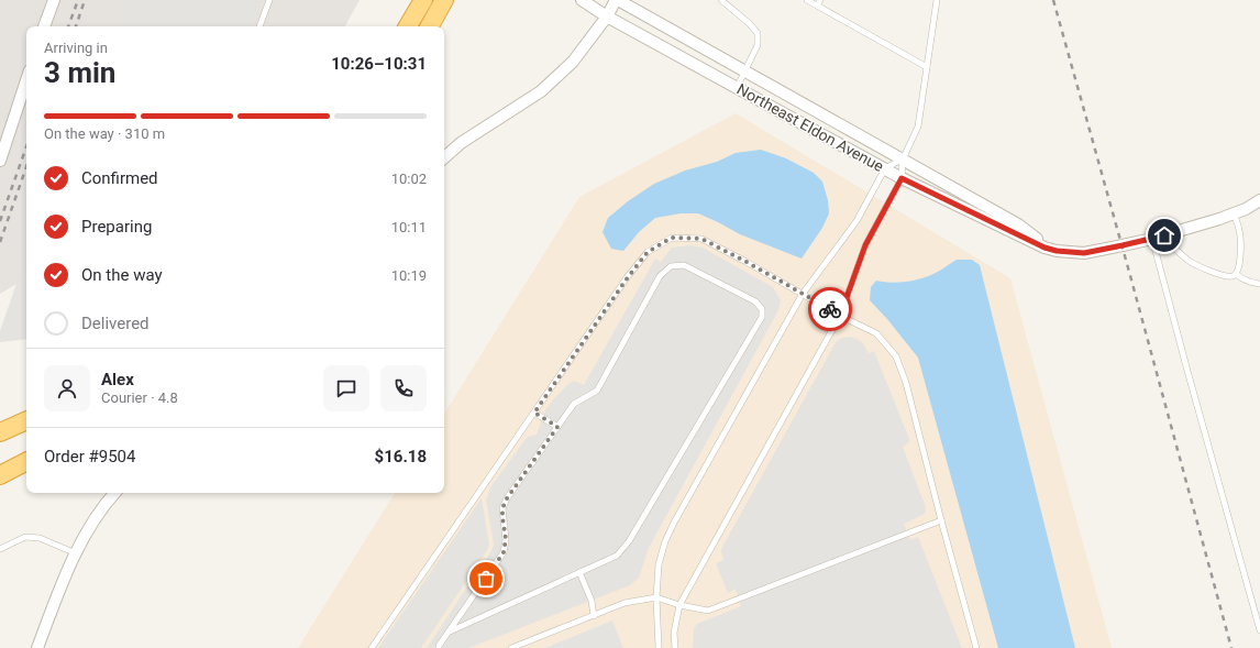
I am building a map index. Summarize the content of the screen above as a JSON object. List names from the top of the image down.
{
  "streets": {
    "street": ["Northeast Eldon Avenue"]
  },
  "page": {
    "heading": ["3 min", "Arriving in", "10:26–10:31"],
    "panel": [
      "Alex",
      "Courier · 4.8",
      "Order #9504",
      "$16.18"
    ],
    "bar": "On the way · 310 m",
    "list": [
      ["Confirmed", "10:02"],
      ["Preparing", "10:11"],
      ["On the way", "10:19"],
      "Delivered"
    ]
  }
}
